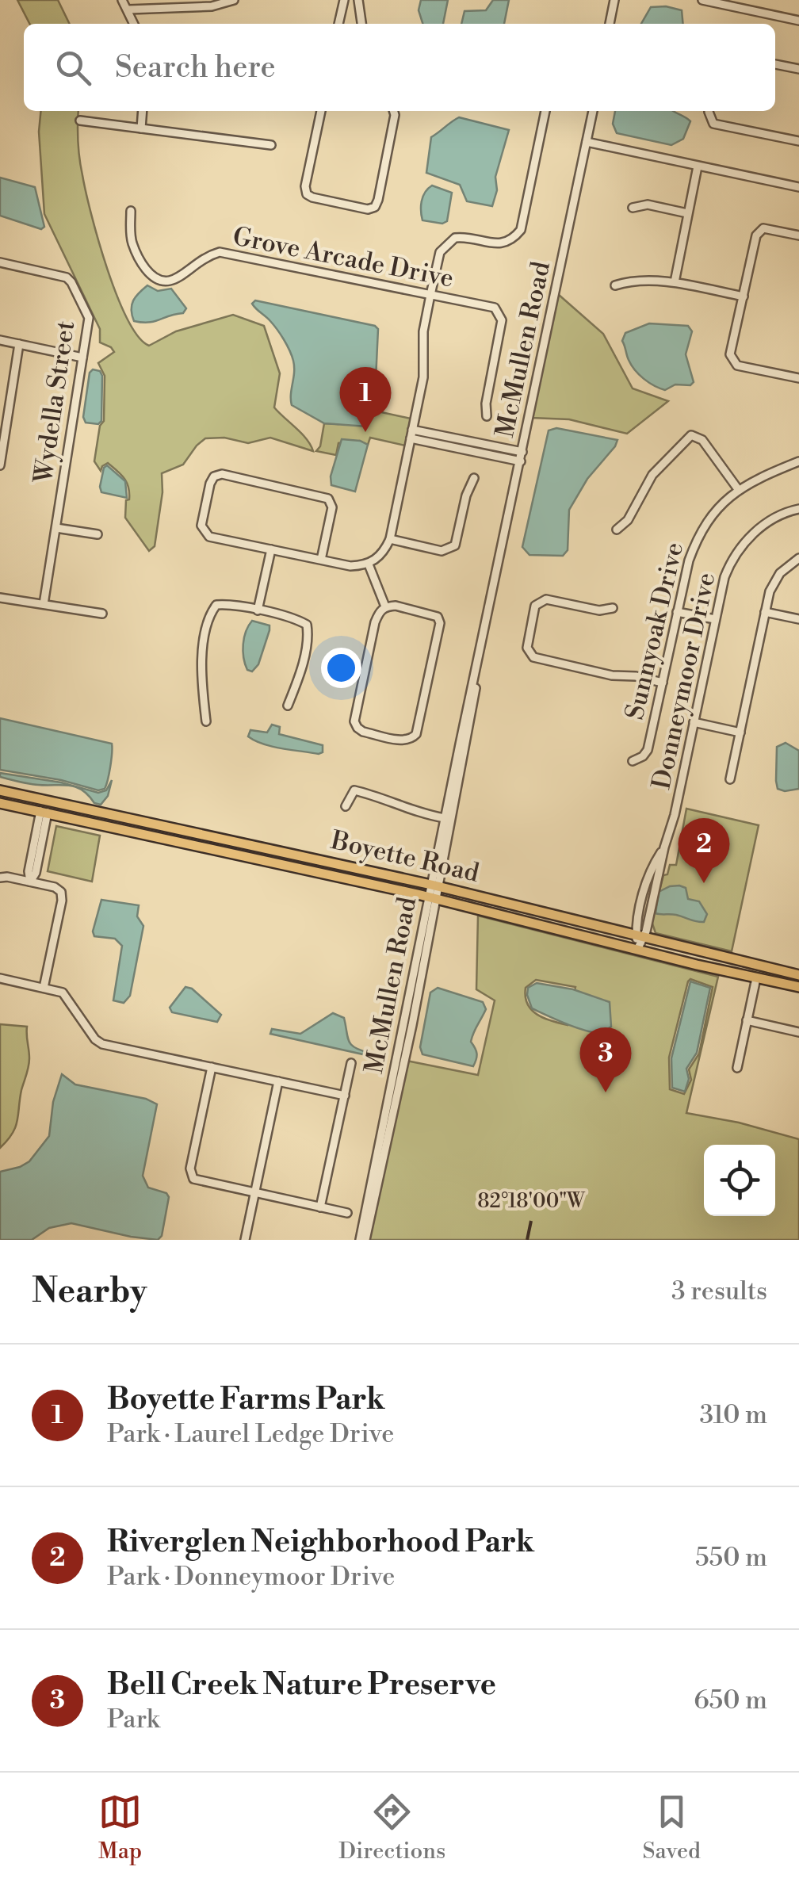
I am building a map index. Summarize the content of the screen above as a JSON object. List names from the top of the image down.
{
  "streets": {
    "main road": ["Boyette Road"],
    "street": [
      "Grove Arcade Drive",
      "McMullen Road",
      "Wydella Street",
      "Sunnyoak Drive",
      "Donneymoor Drive"
    ]
  },
  "crossings": [
    ["McMullen Road", "Boyette Road"],
    ["Donneymoor Drive", "Boyette Road"]
  ],
  "page": {
    "search": "Search here",
    "pins": ["1", "2", "3"],
    "heading": ["Nearby", "3 results"],
    "list": [
      {
        "mark": "1",
        "name": "Boyette Farms Park",
        "note": "Park · Laurel Ledge Drive",
        "value": "310 m"
      },
      {
        "mark": "2",
        "name": "Riverglen Neighborhood Park",
        "note": "Park · Donneymoor Drive",
        "value": "550 m"
      },
      {
        "mark": "3",
        "name": "Bell Creek Nature Preserve",
        "note": "Park",
        "value": "650 m"
      }
    ],
    "nav": ["Map", "Directions", "Saved"]
  },
  "coordinates": ["82°18'00\"W"]
}
